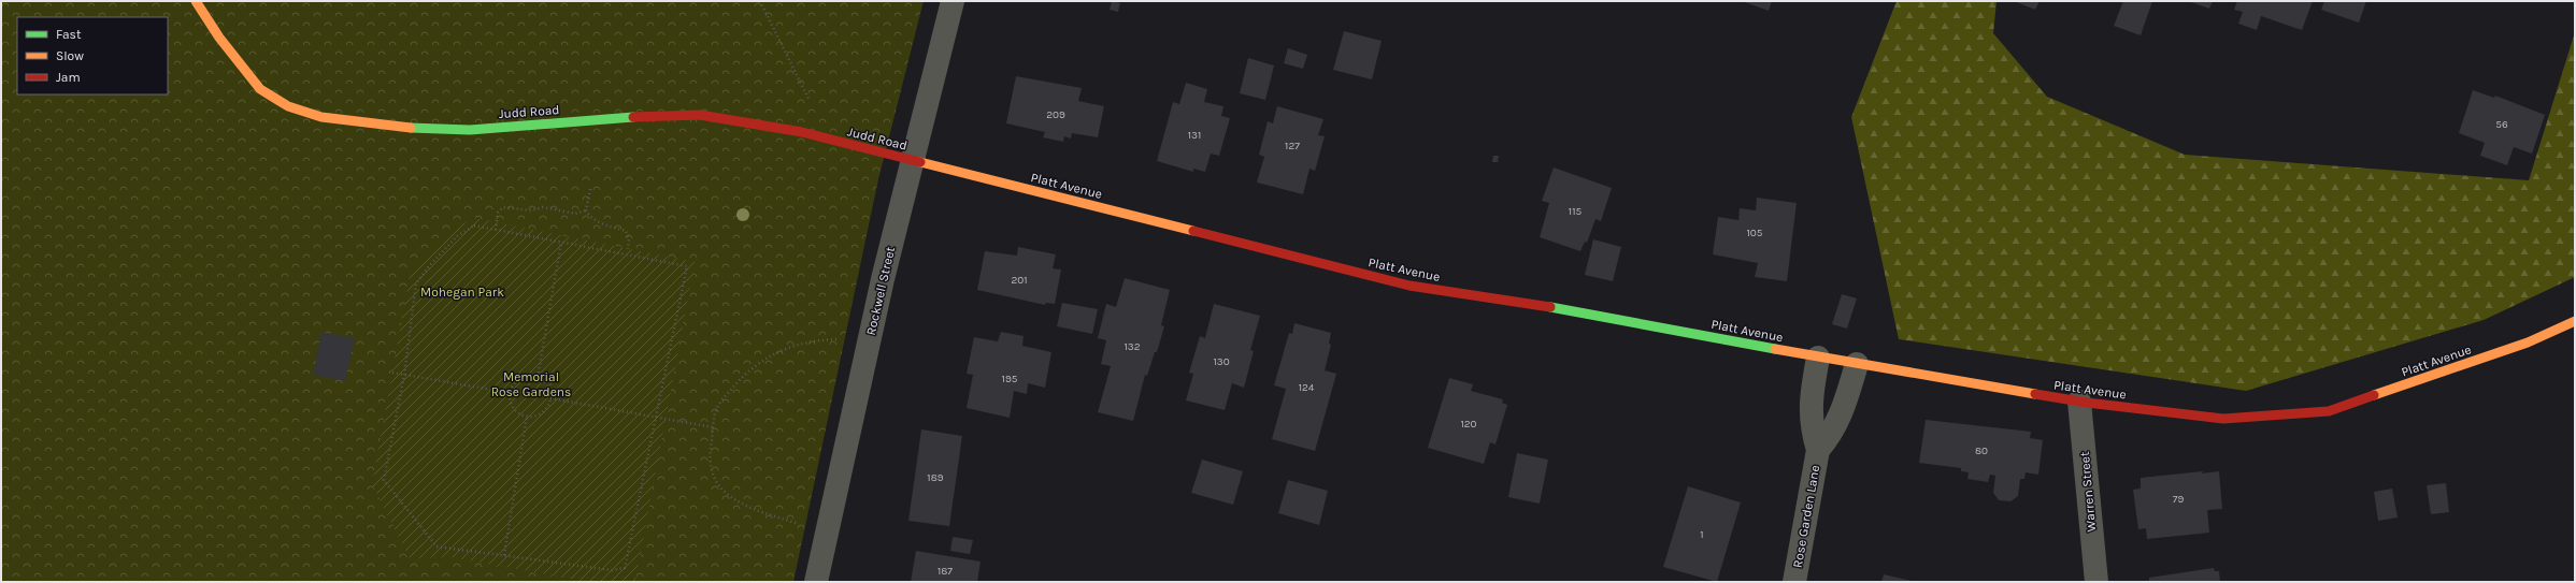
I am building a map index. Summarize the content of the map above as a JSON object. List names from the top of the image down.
{
  "streets": {
    "street": [
      "Judd Road",
      "Platt Avenue",
      "Rockwell Street",
      "Warren Street",
      "Rose Garden Lane"
    ]
  },
  "crossings": [
    ["Judd Road", "Platt Avenue"],
    ["Judd Road", "Rockwell Street"],
    ["Platt Avenue", "Rockwell Street"],
    ["Platt Avenue", "Warren Street"],
    ["Platt Avenue", "Rose Garden Lane"]
  ],
  "parks": ["Mohegan Park", "Memorial Rose Gardens"],
  "house_numbers": [
    "209",
    "56",
    "131",
    "127",
    "115",
    "105",
    "201",
    "132",
    "130",
    "195",
    "124",
    "120",
    "80",
    "189",
    "79",
    "1",
    "187"
  ],
  "legend": ["Fast", "Slow", "Jam"]
}
